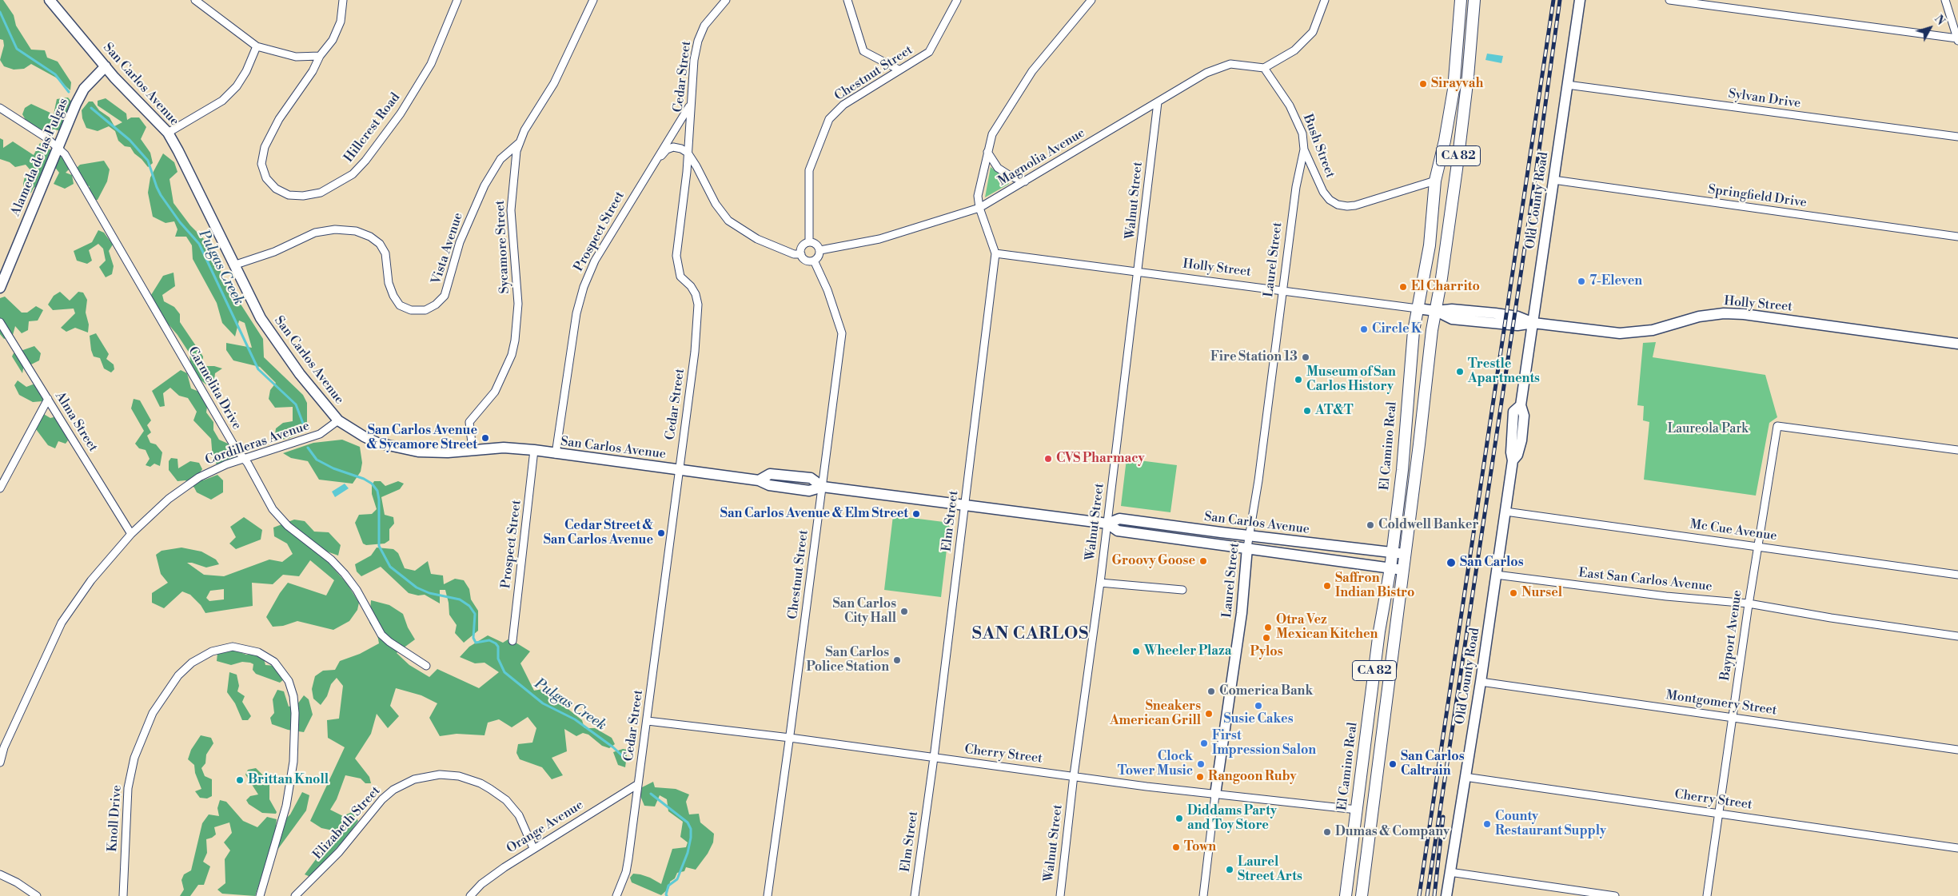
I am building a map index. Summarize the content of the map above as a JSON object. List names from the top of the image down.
{
  "streets": {
    "main road": [
      "San Carlos Avenue",
      "CA 82",
      "Alameda de las Pulgas",
      "Old County Road",
      "Laurel Street",
      "Holly Street",
      "El Camino Real"
    ],
    "street": [
      "Chestnut Street",
      "Cedar Street",
      "Sylvan Drive",
      "Hillcrest Road",
      "Bush Street",
      "Magnolia Avenue",
      "Springfield Drive",
      "Walnut Street",
      "Prospect Street",
      "Sycamore Street",
      "Vista Avenue",
      "Carmelita Drive",
      "Alma Street",
      "Cordilleras Avenue",
      "Elm Street",
      "Mc Cue Avenue",
      "East San Carlos Avenue",
      "Bayport Avenue",
      "Montgomery Street",
      "Cherry Street",
      "Knoll Drive",
      "Elizabeth Street",
      "Orange Avenue"
    ]
  },
  "crossings": [
    ["Chestnut Street", "San Carlos Avenue"],
    ["Chestnut Street", "Magnolia Avenue"],
    ["Chestnut Street", "Cherry Street"],
    ["Cedar Street", "San Carlos Avenue"],
    ["Cedar Street", "Prospect Street"],
    ["Cedar Street", "Cherry Street"],
    ["Cedar Street", "Orange Avenue"],
    ["San Carlos Avenue", "CA 82"],
    ["San Carlos Avenue", "Alameda de las Pulgas"],
    ["San Carlos Avenue", "Walnut Street"],
    ["San Carlos Avenue", "Prospect Street"],
    ["San Carlos Avenue", "Sycamore Street"],
    ["San Carlos Avenue", "Vista Avenue"],
    ["San Carlos Avenue", "Laurel Street"],
    ["San Carlos Avenue", "Cordilleras Avenue"],
    ["San Carlos Avenue", "El Camino Real"],
    ["San Carlos Avenue", "Elm Street"],
    ["Sylvan Drive", "Old County Road"],
    ["Bush Street", "Magnolia Avenue"],
    ["Bush Street", "Laurel Street"],
    ["Bush Street", "El Camino Real"],
    ["CA 82", "Holly Street"],
    ["Alameda de las Pulgas", "Carmelita Drive"],
    ["Magnolia Avenue", "Walnut Street"],
    ["Magnolia Avenue", "Elm Street"],
    ["Springfield Drive", "Old County Road"],
    ["Walnut Street", "Holly Street"],
    ["Walnut Street", "Cherry Street"],
    ["Old County Road", "Holly Street"],
    ["Old County Road", "Mc Cue Avenue"],
    ["Old County Road", "East San Carlos Avenue"],
    ["Old County Road", "Montgomery Street"],
    ["Old County Road", "Cherry Street"],
    ["Sycamore Street", "Vista Avenue"],
    ["Laurel Street", "Holly Street"],
    ["Laurel Street", "Cherry Street"],
    ["Holly Street", "El Camino Real"],
    ["Holly Street", "Elm Street"],
    ["Carmelita Drive", "Cordilleras Avenue"],
    ["Alma Street", "Cordilleras Avenue"],
    ["El Camino Real", "Cherry Street"],
    ["Elm Street", "Cherry Street"],
    ["Mc Cue Avenue", "Bayport Avenue"],
    ["East San Carlos Avenue", "Bayport Avenue"],
    ["Bayport Avenue", "Montgomery Street"],
    ["Bayport Avenue", "Cherry Street"],
    ["Elizabeth Street", "Orange Avenue"]
  ],
  "districts": ["SAN CARLOS"],
  "water": ["Pulgas Creek"],
  "parks": ["Laureola Park"],
  "places": [
    "Sirayvah",
    "7-Eleven",
    "El Charrito",
    "Circle K",
    "Fire Station 13",
    "Trestle Apartments",
    "Museum of San Carlos History",
    "AT&T",
    "San Carlos Avenue & Sycamore Street",
    "CVS Pharmacy",
    "San Carlos Avenue & Elm Street",
    "Coldwell Banker",
    "Cedar Street & San Carlos Avenue",
    "Groovy Goose",
    "San Carlos",
    "Saffron Indian Bistro",
    "Nursel",
    "San Carlos City Hall",
    "Otra Vez Mexican Kitchen",
    "Pylos",
    "Wheeler Plaza",
    "San Carlos Police Station",
    "Comerica Bank",
    "Susie Cakes",
    "Sneakers American Grill",
    "First Impression Salon",
    "Clock Tower Music",
    "San Carlos Caltrain",
    "Rangoon Ruby",
    "Brittan Knoll",
    "Diddams Party and Toy Store",
    "County Restaurant Supply",
    "Dumas & Company",
    "Town",
    "Laurel Street Arts"
  ],
  "north": "top right"
}
